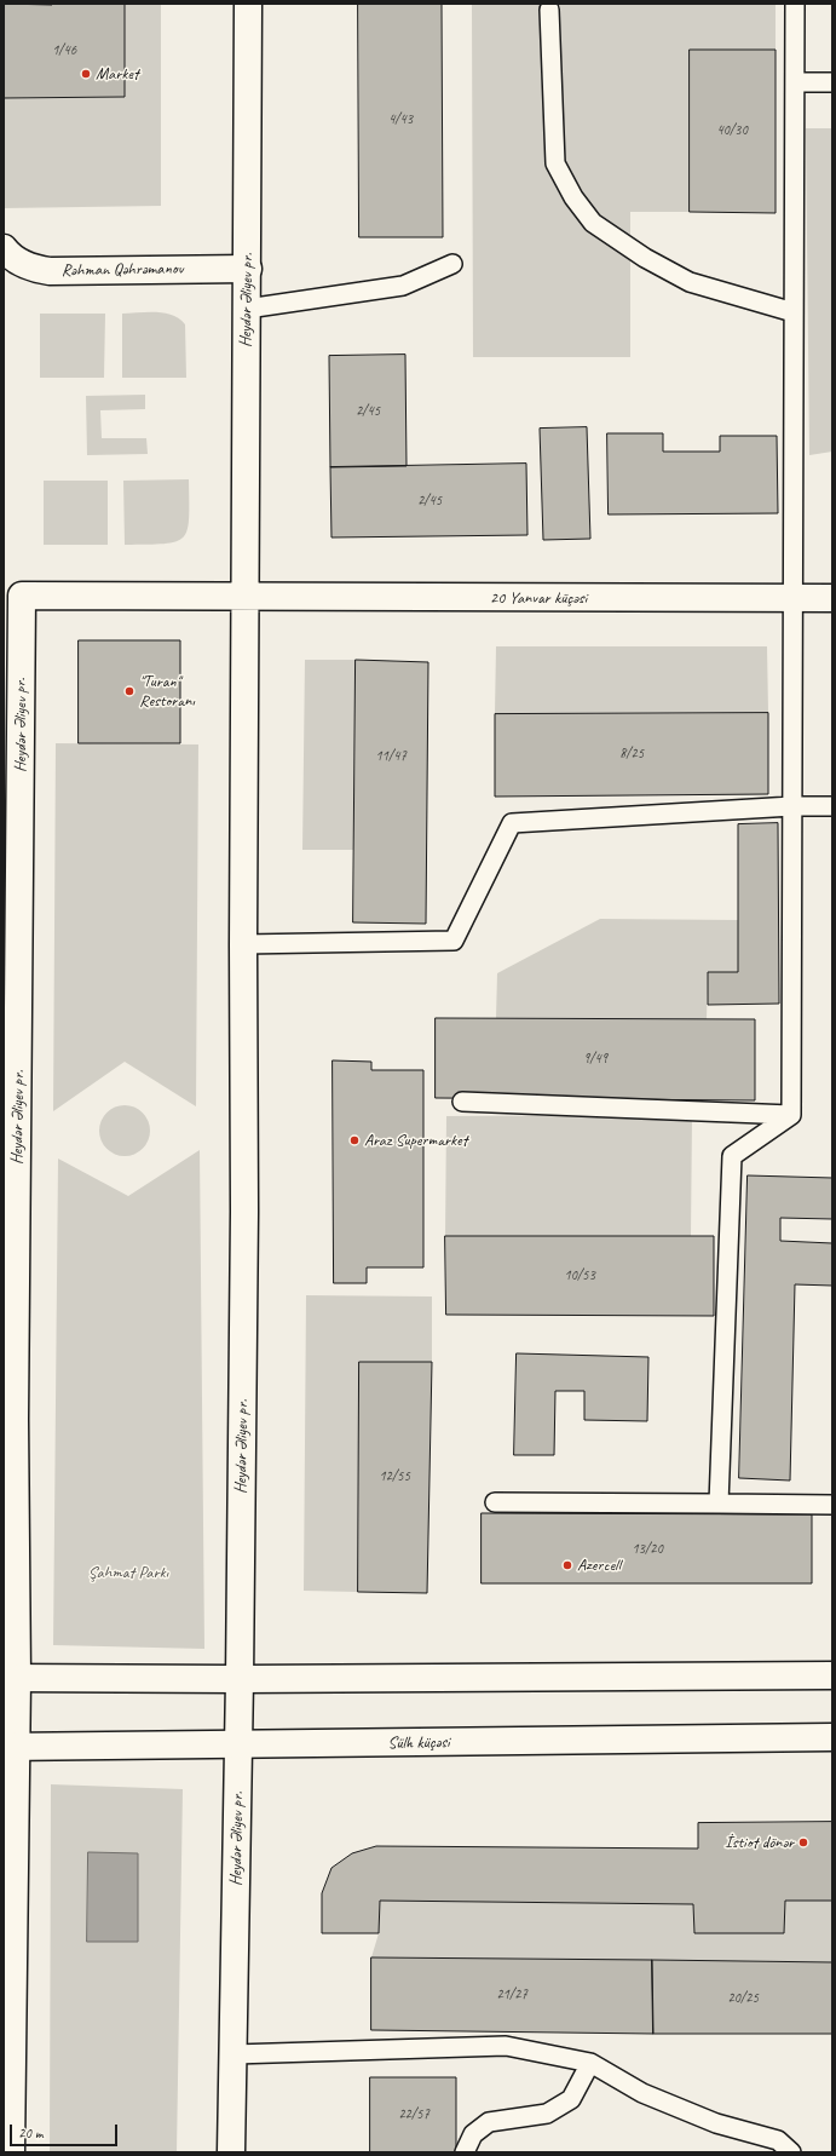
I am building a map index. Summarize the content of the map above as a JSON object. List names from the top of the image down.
{
  "streets": {
    "main road": [
      "Rəhman Qəhrəmanov",
      "Heydər Əliyev pr.",
      "20 Yanvar küçəsi",
      "Sülh küçəsi"
    ]
  },
  "crossings": [
    ["Rəhman Qəhrəmanov", "Heydər Əliyev pr."],
    ["Heydər Əliyev pr.", "20 Yanvar küçəsi"],
    ["Heydər Əliyev pr.", "Sülh küçəsi"]
  ],
  "parks": ["Şahmat Parkı"],
  "places": [
    "Market",
    "\"Turan\" Restoranı",
    "Araz Supermarket",
    "Azercell",
    "İstiot dönәr"
  ],
  "house_numbers": [
    "1/46",
    "4/43",
    "40/30",
    "2/45",
    "2/45",
    "8/25",
    "11/47",
    "9/49",
    "10/53",
    "12/55",
    "13/20",
    "21/27",
    "20/25",
    "22/57"
  ],
  "scale_bar": "20 m"
}
